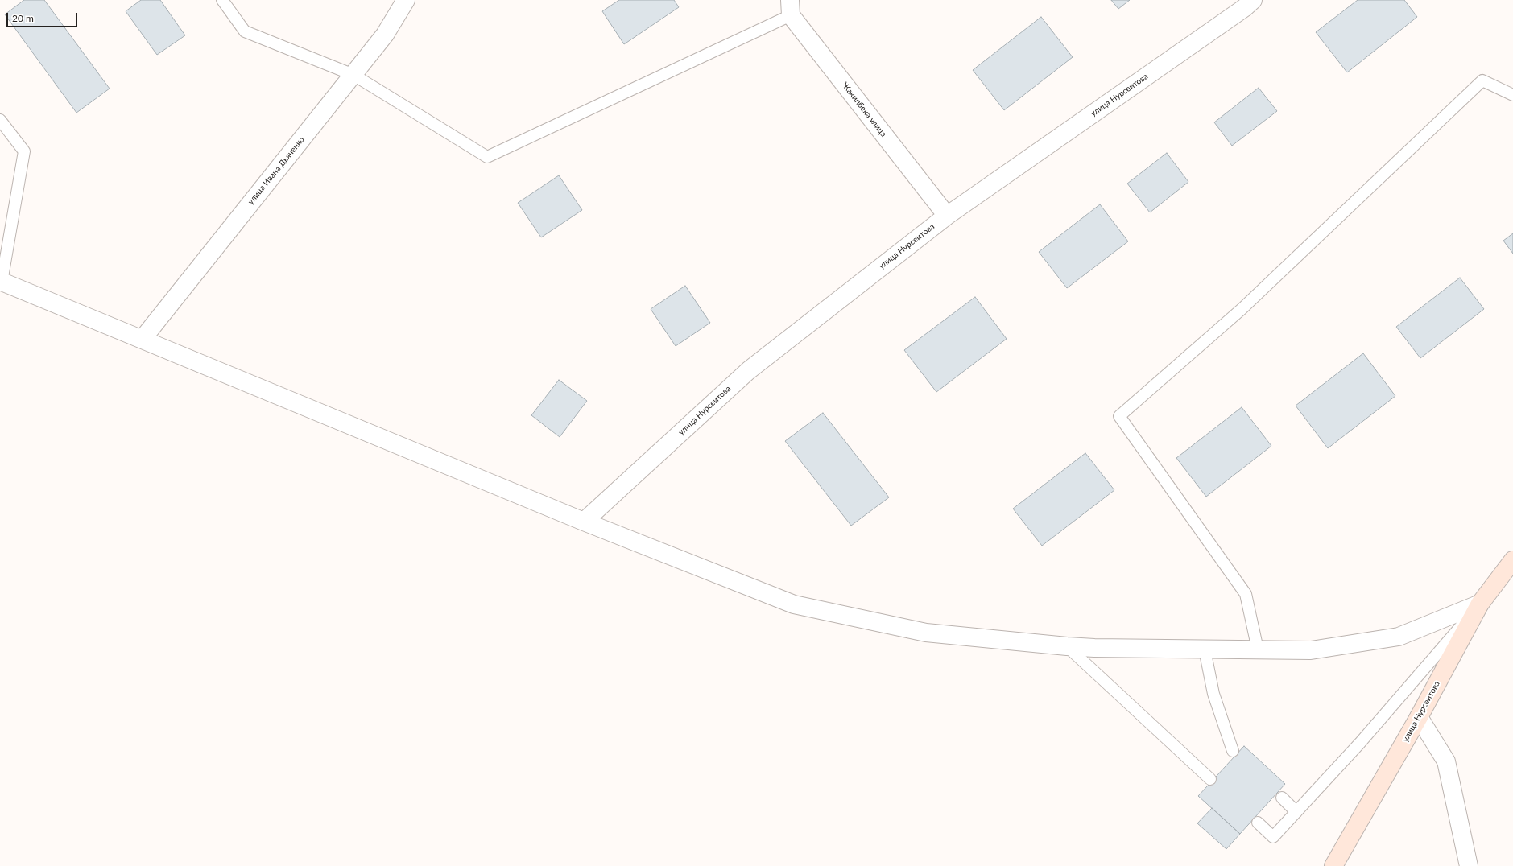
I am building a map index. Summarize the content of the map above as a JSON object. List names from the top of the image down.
{
  "streets": {
    "main road": ["улица Нурсеитова"],
    "street": ["Жакипбека улица", "улица Ивана Дьяченко"]
  },
  "crossings": [
    ["улица Нурсеитова", "Жакипбека улица"]
  ],
  "scale_bar": "20 m"
}
